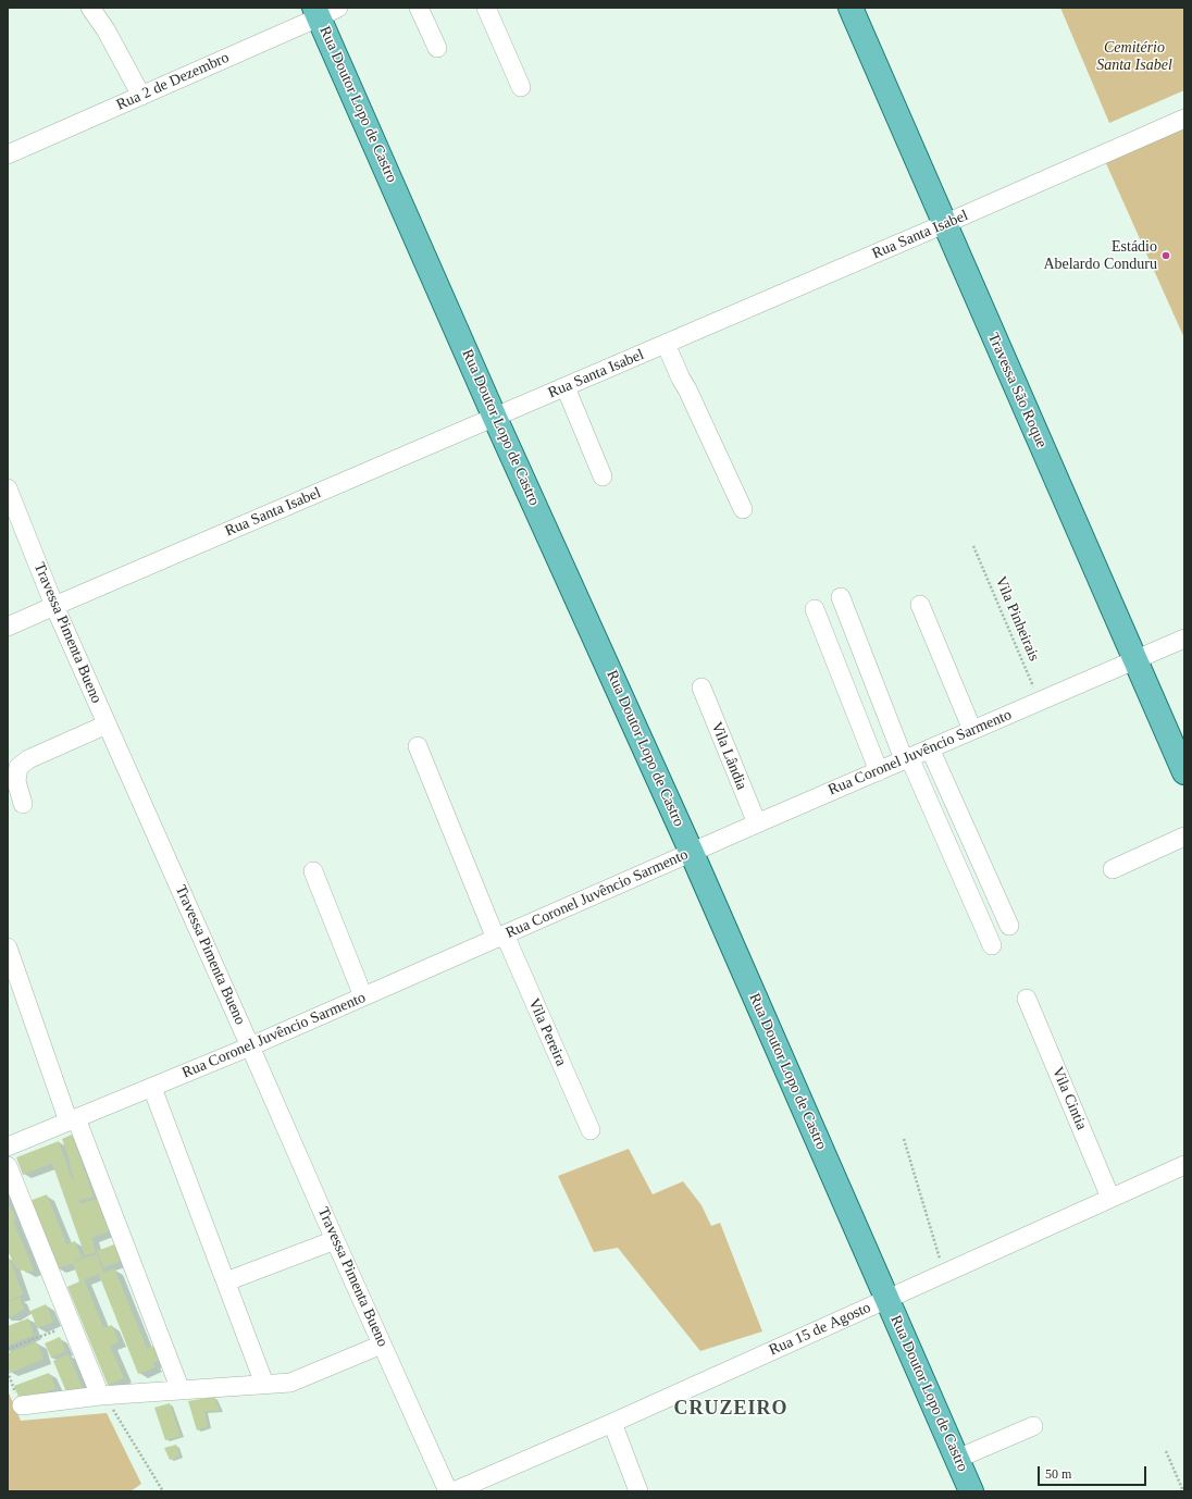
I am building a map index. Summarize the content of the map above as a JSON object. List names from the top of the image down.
{
  "streets": {
    "main road": ["Rua Doutor Lopo de Castro", "Travessa São Roque"],
    "street": [
      "Rua 2 de Dezembro",
      "Rua Santa Isabel",
      "Travessa Pimenta Bueno",
      "Rua Coronel Juvêncio Sarmento",
      "Vila Lândia",
      "Vila Pereira",
      "Vila Cintia",
      "Rua 15 de Agosto"
    ],
    "path": ["Vila Pinheirais"]
  },
  "crossings": [
    ["Rua 2 de Dezembro", "Rua Doutor Lopo de Castro"],
    ["Rua Doutor Lopo de Castro", "Rua Santa Isabel"],
    ["Rua Doutor Lopo de Castro", "Rua Coronel Juvêncio Sarmento"],
    ["Rua Doutor Lopo de Castro", "Rua 15 de Agosto"],
    ["Rua Santa Isabel", "Travessa São Roque"],
    ["Rua Santa Isabel", "Travessa Pimenta Bueno"],
    ["Travessa São Roque", "Rua Coronel Juvêncio Sarmento"],
    ["Vila Pinheirais", "Rua Coronel Juvêncio Sarmento"],
    ["Travessa Pimenta Bueno", "Rua Coronel Juvêncio Sarmento"],
    ["Rua Coronel Juvêncio Sarmento", "Vila Lândia"],
    ["Rua Coronel Juvêncio Sarmento", "Vila Pereira"],
    ["Vila Cintia", "Rua 15 de Agosto"]
  ],
  "districts": ["CRUZEIRO"],
  "parks": ["Cemitério Santa Isabel"],
  "places": ["Estádio Abelardo Conduru"],
  "scale_bar": "50 m"
}
